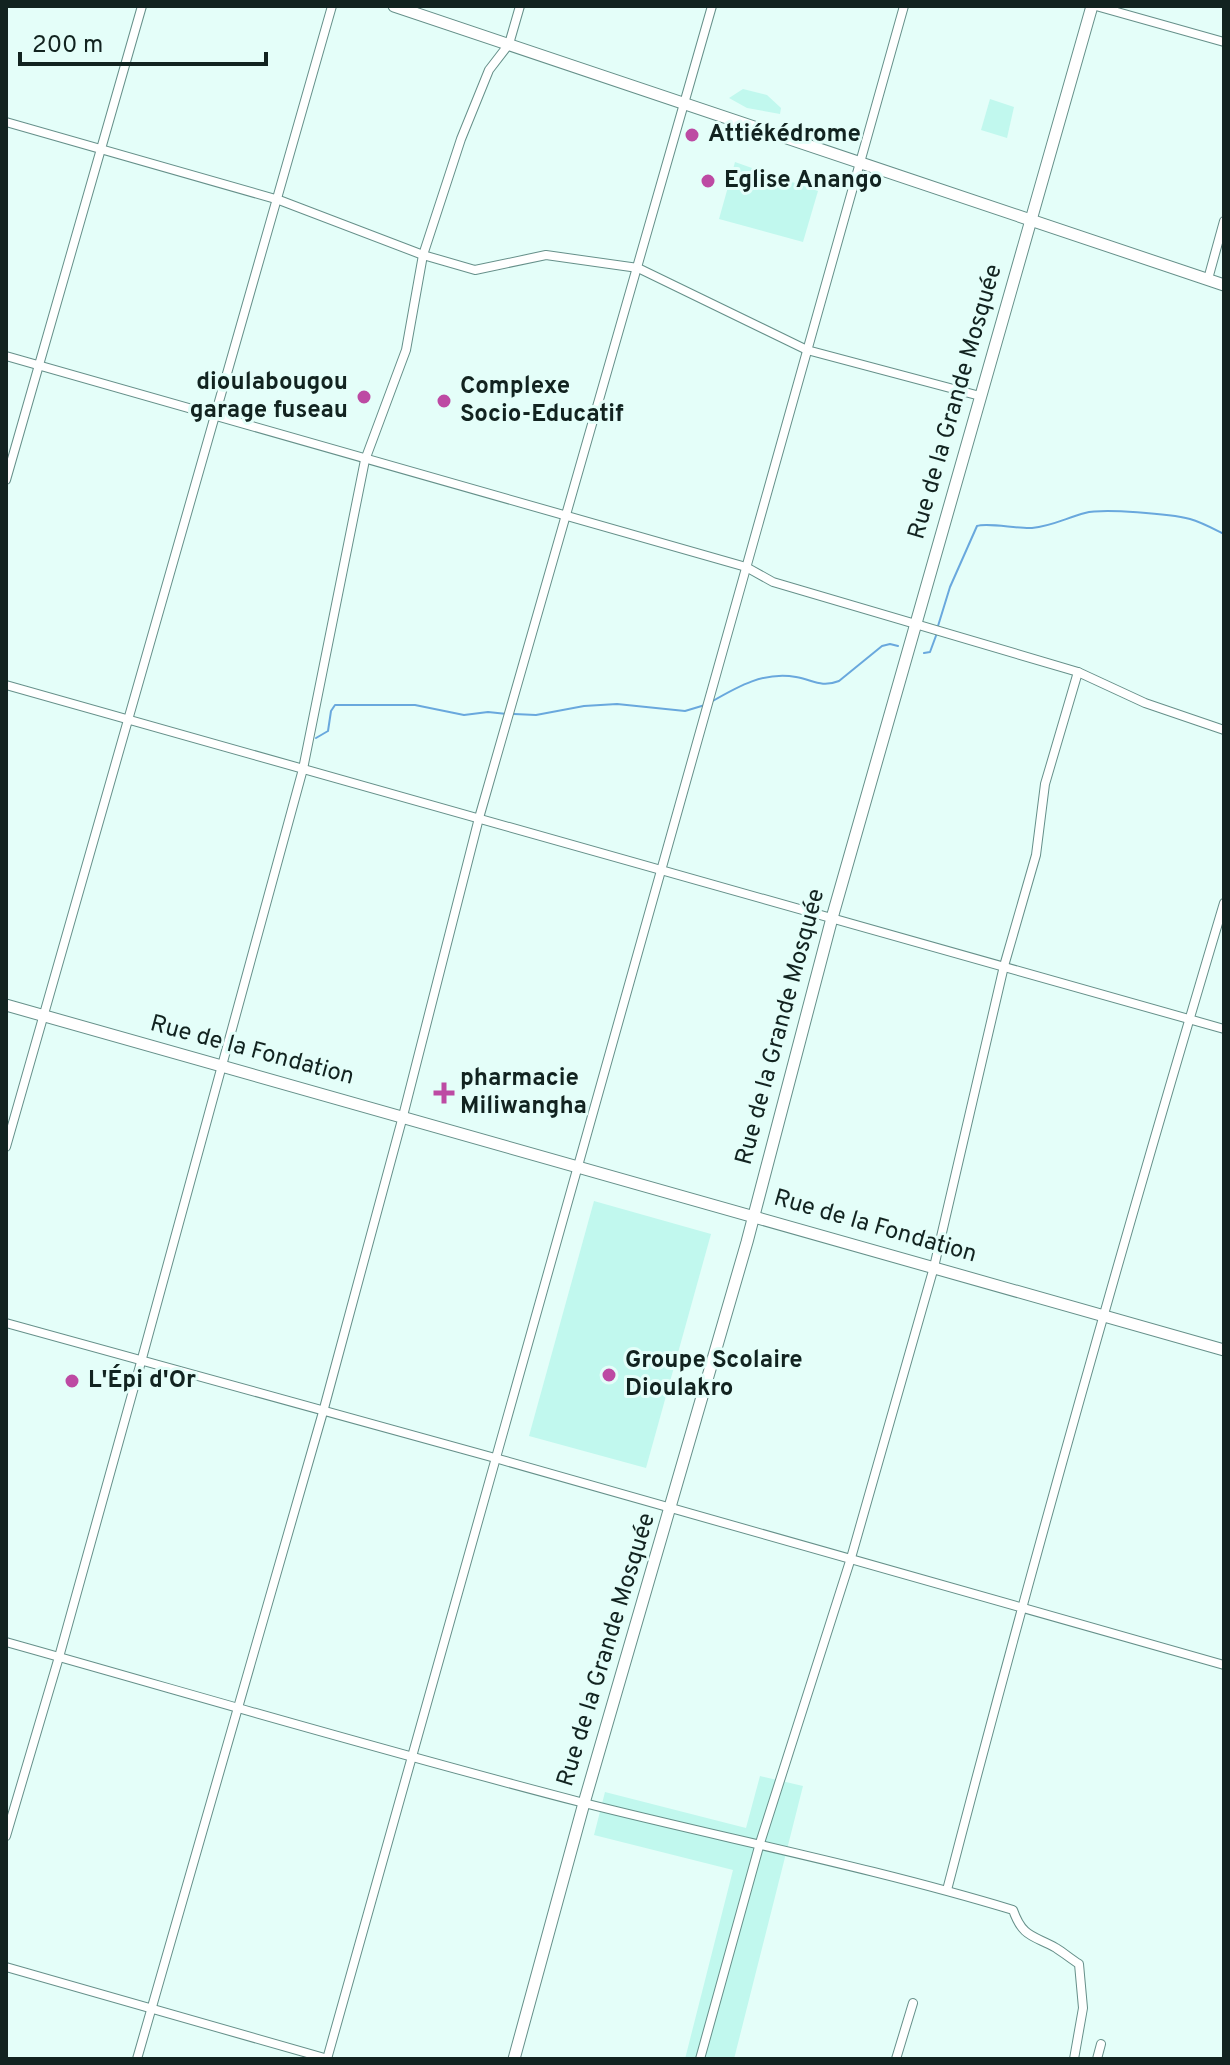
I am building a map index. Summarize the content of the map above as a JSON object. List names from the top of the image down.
{
  "streets": {
    "street": ["Rue de la Grande Mosquée", "Rue de la Fondation"]
  },
  "crossings": [
    ["Rue de la Grande Mosquée", "Rue de la Fondation"]
  ],
  "places": {
    "other": [
      "Attiékédrome",
      "Eglise Anango",
      "dioulabougou garage fuseau",
      "Complexe Socio-Educatif",
      "Groupe Scolaire Dioulakro",
      "L'Épi d'Or"
    ],
    "health": ["pharmacie Miliwangha"]
  },
  "scale_bar": "200 m"
}
